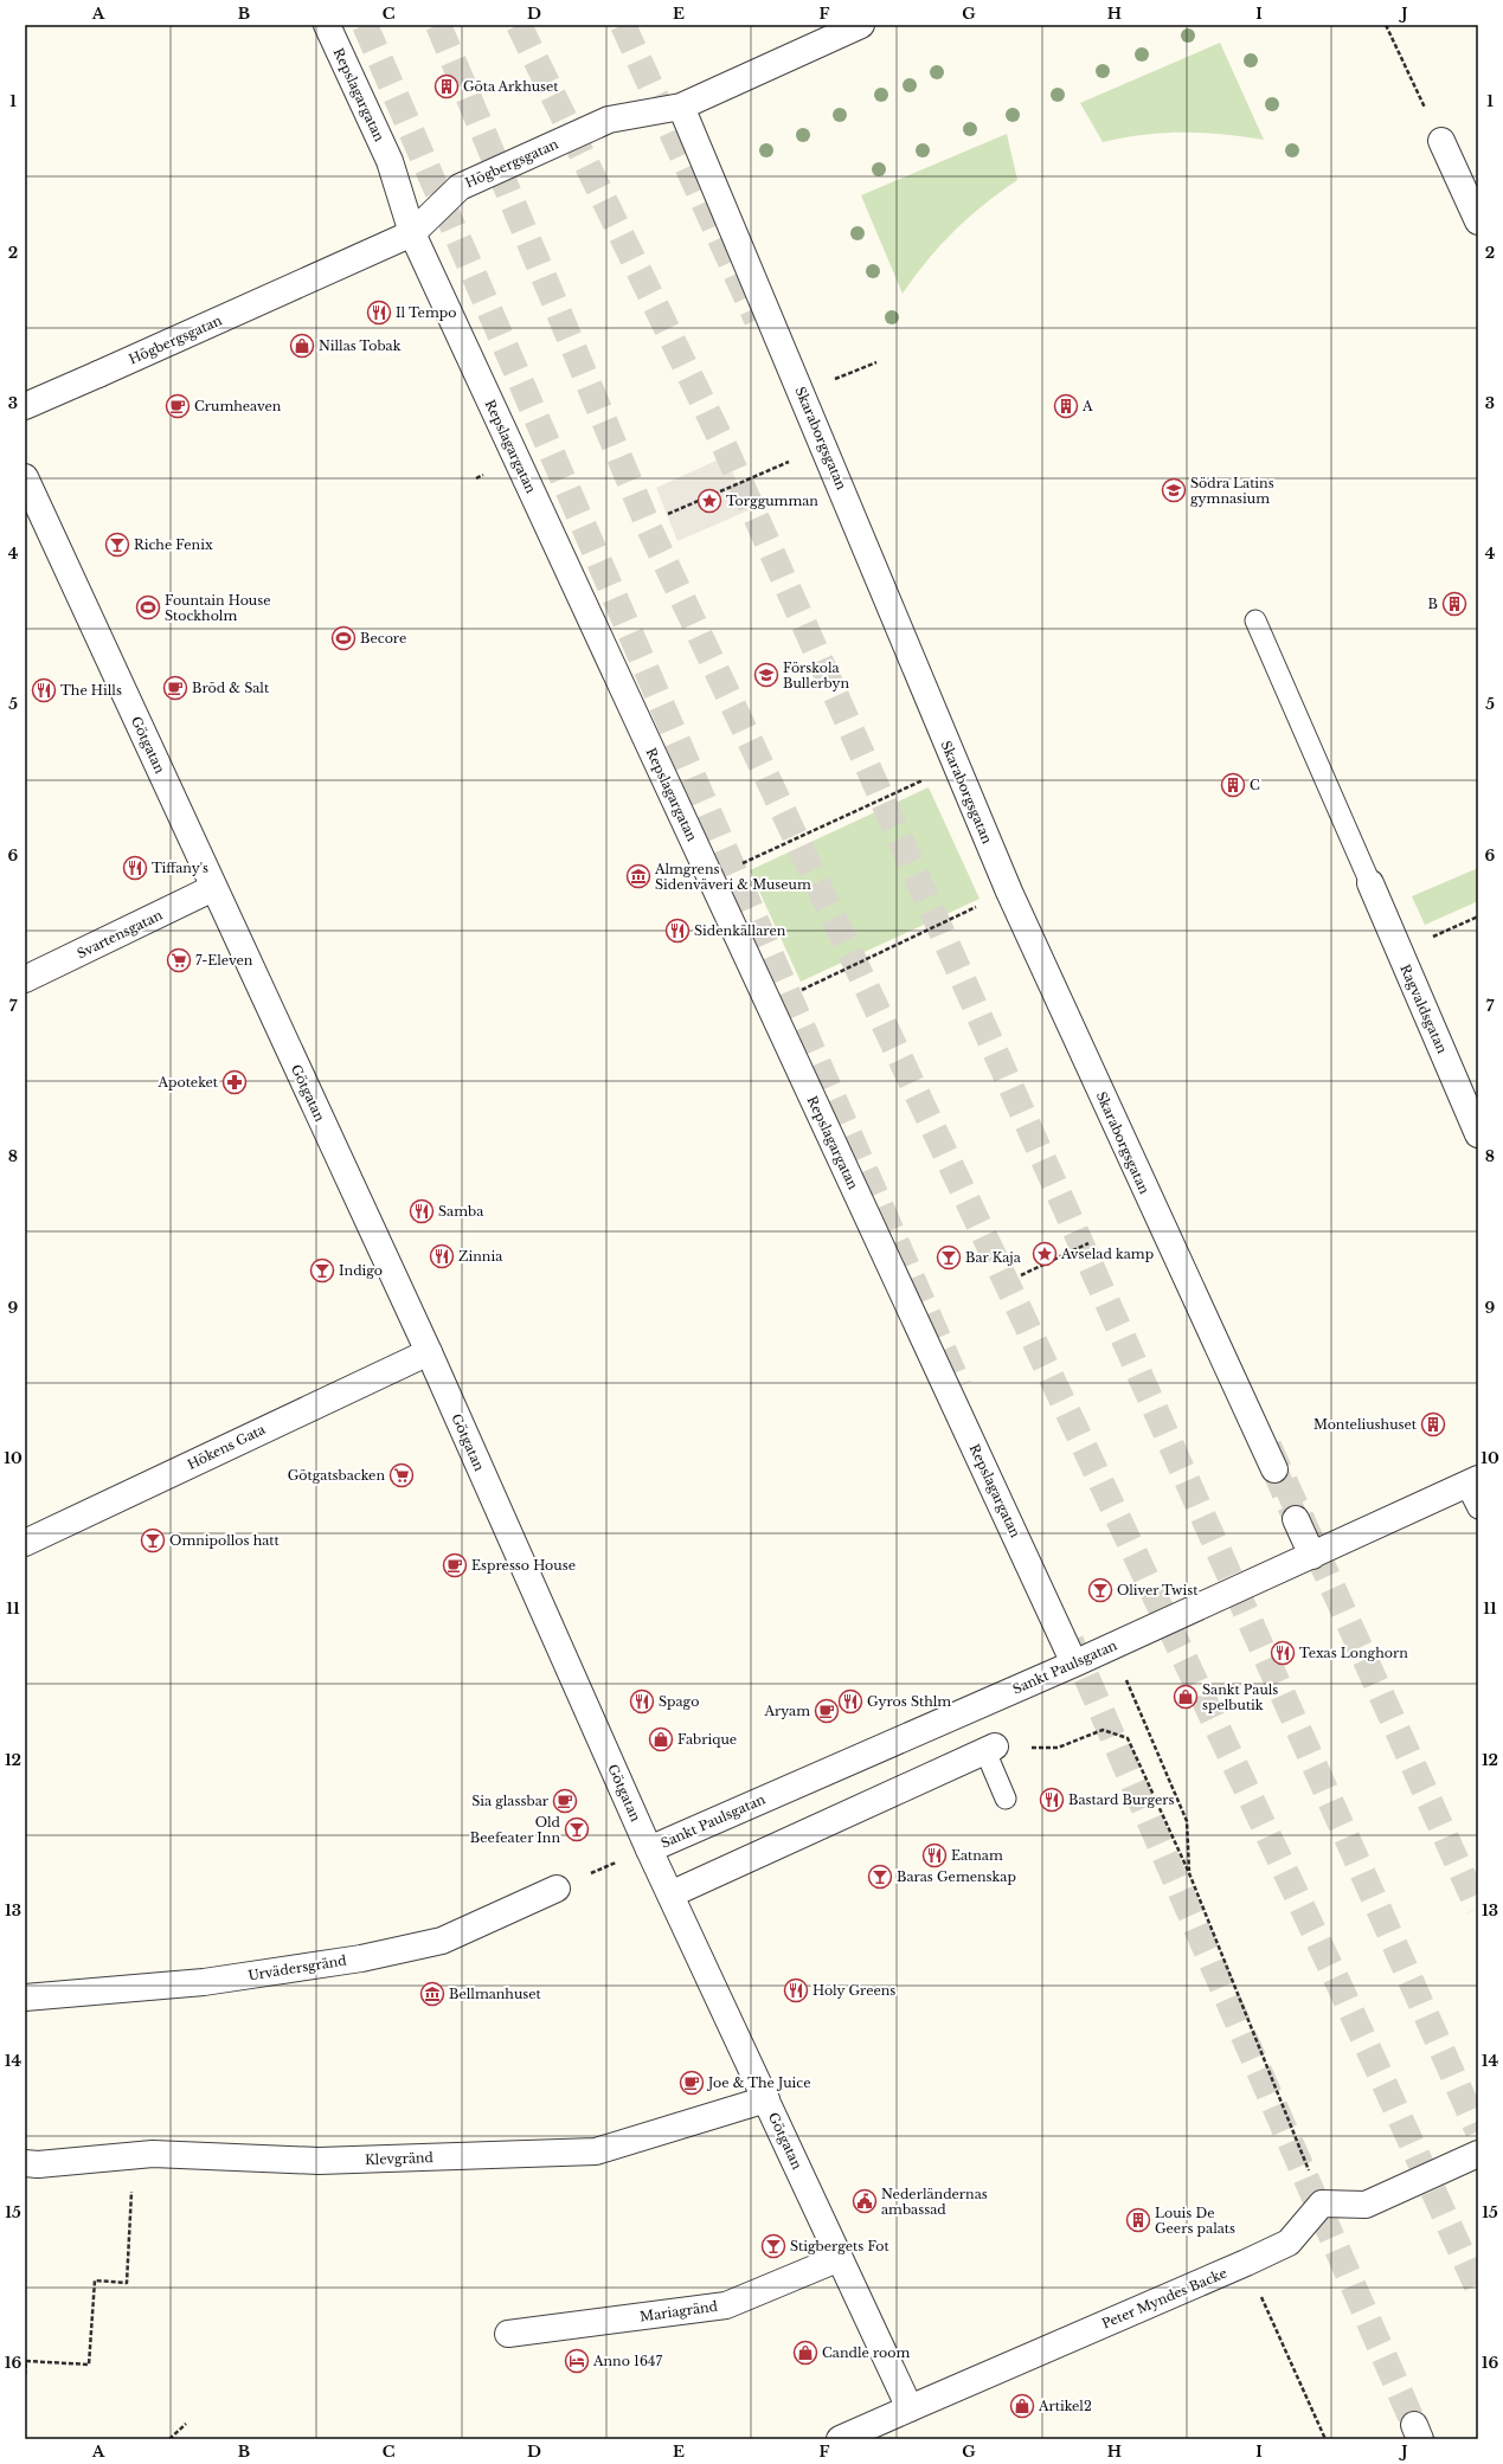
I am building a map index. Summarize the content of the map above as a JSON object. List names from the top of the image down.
{
  "streets": {
    "street": [
      "Repslagargatan",
      "Högbergsgatan",
      "Skaraborgsgatan",
      "Götgatan",
      "Svartensgatan",
      "Ragvaldsgatan",
      "Hökens Gata",
      "Sankt Paulsgatan",
      "Urvädersgränd",
      "Klevgränd",
      "Peter Myndes Backe",
      "Mariagränd"
    ]
  },
  "crossings": [
    ["Repslagargatan", "Högbergsgatan"],
    ["Repslagargatan", "Sankt Paulsgatan"],
    ["Högbergsgatan", "Skaraborgsgatan"],
    ["Götgatan", "Svartensgatan"],
    ["Götgatan", "Hökens Gata"],
    ["Götgatan", "Sankt Paulsgatan"],
    ["Götgatan", "Klevgränd"],
    ["Götgatan", "Peter Myndes Backe"],
    ["Götgatan", "Mariagränd"]
  ],
  "places": {
    "building": [
      "Göta Arkhuset",
      "A",
      "B",
      "C",
      "Monteliushuset",
      "Louis De Geers palats"
    ],
    "restaurant": [
      "Il Tempo",
      "The Hills",
      "Tiffany's",
      "Sidenkällaren",
      "Samba",
      "Zinnia",
      "Texas Longhorn",
      "Spago",
      "Gyros Sthlm",
      "Bastard Burgers",
      "Eatnam",
      "Holy Greens"
    ],
    "shop": [
      "Nillas Tobak",
      "Sankt Pauls spelbutik",
      "Fabrique",
      "Candle room",
      "Artikel2"
    ],
    "cafe": [
      "Crumheaven",
      "Bröd & Salt",
      "Espresso House",
      "Aryam",
      "Sia glassbar",
      "Joe & The Juice"
    ],
    "school or university": ["Södra Latins gymnasium", "Förskola Bullerbyn"],
    "place": ["Torggumman", "Avselad kamp"],
    "bar": [
      "Riche Fenix",
      "Bar Kaja",
      "Indigo",
      "Omnipollos hatt",
      "Oliver Twist",
      "Old Beefeater Inn",
      "Baras Gemenskap",
      "Stigbergets Fot"
    ],
    "sports": ["Fountain House Stockholm", "Becore"],
    "museum": ["Almgrens Sidenväveri & Museum", "Bellmanhuset"],
    "supermarket": ["7-Eleven", "Götgatsbacken"],
    "pharmacy": ["Apoteket"],
    "public building": ["Nederländernas ambassad"],
    "hotel": ["Anno 1647"]
  },
  "grid": {
    "columns": [
      "A",
      "B",
      "C",
      "D",
      "E",
      "F",
      "G",
      "H",
      "I",
      "J"
    ],
    "rows": [
      "1",
      "2",
      "3",
      "4",
      "5",
      "6",
      "7",
      "8",
      "9",
      "10",
      "11",
      "12",
      "13",
      "14",
      "15",
      "16"
    ]
  }
}
